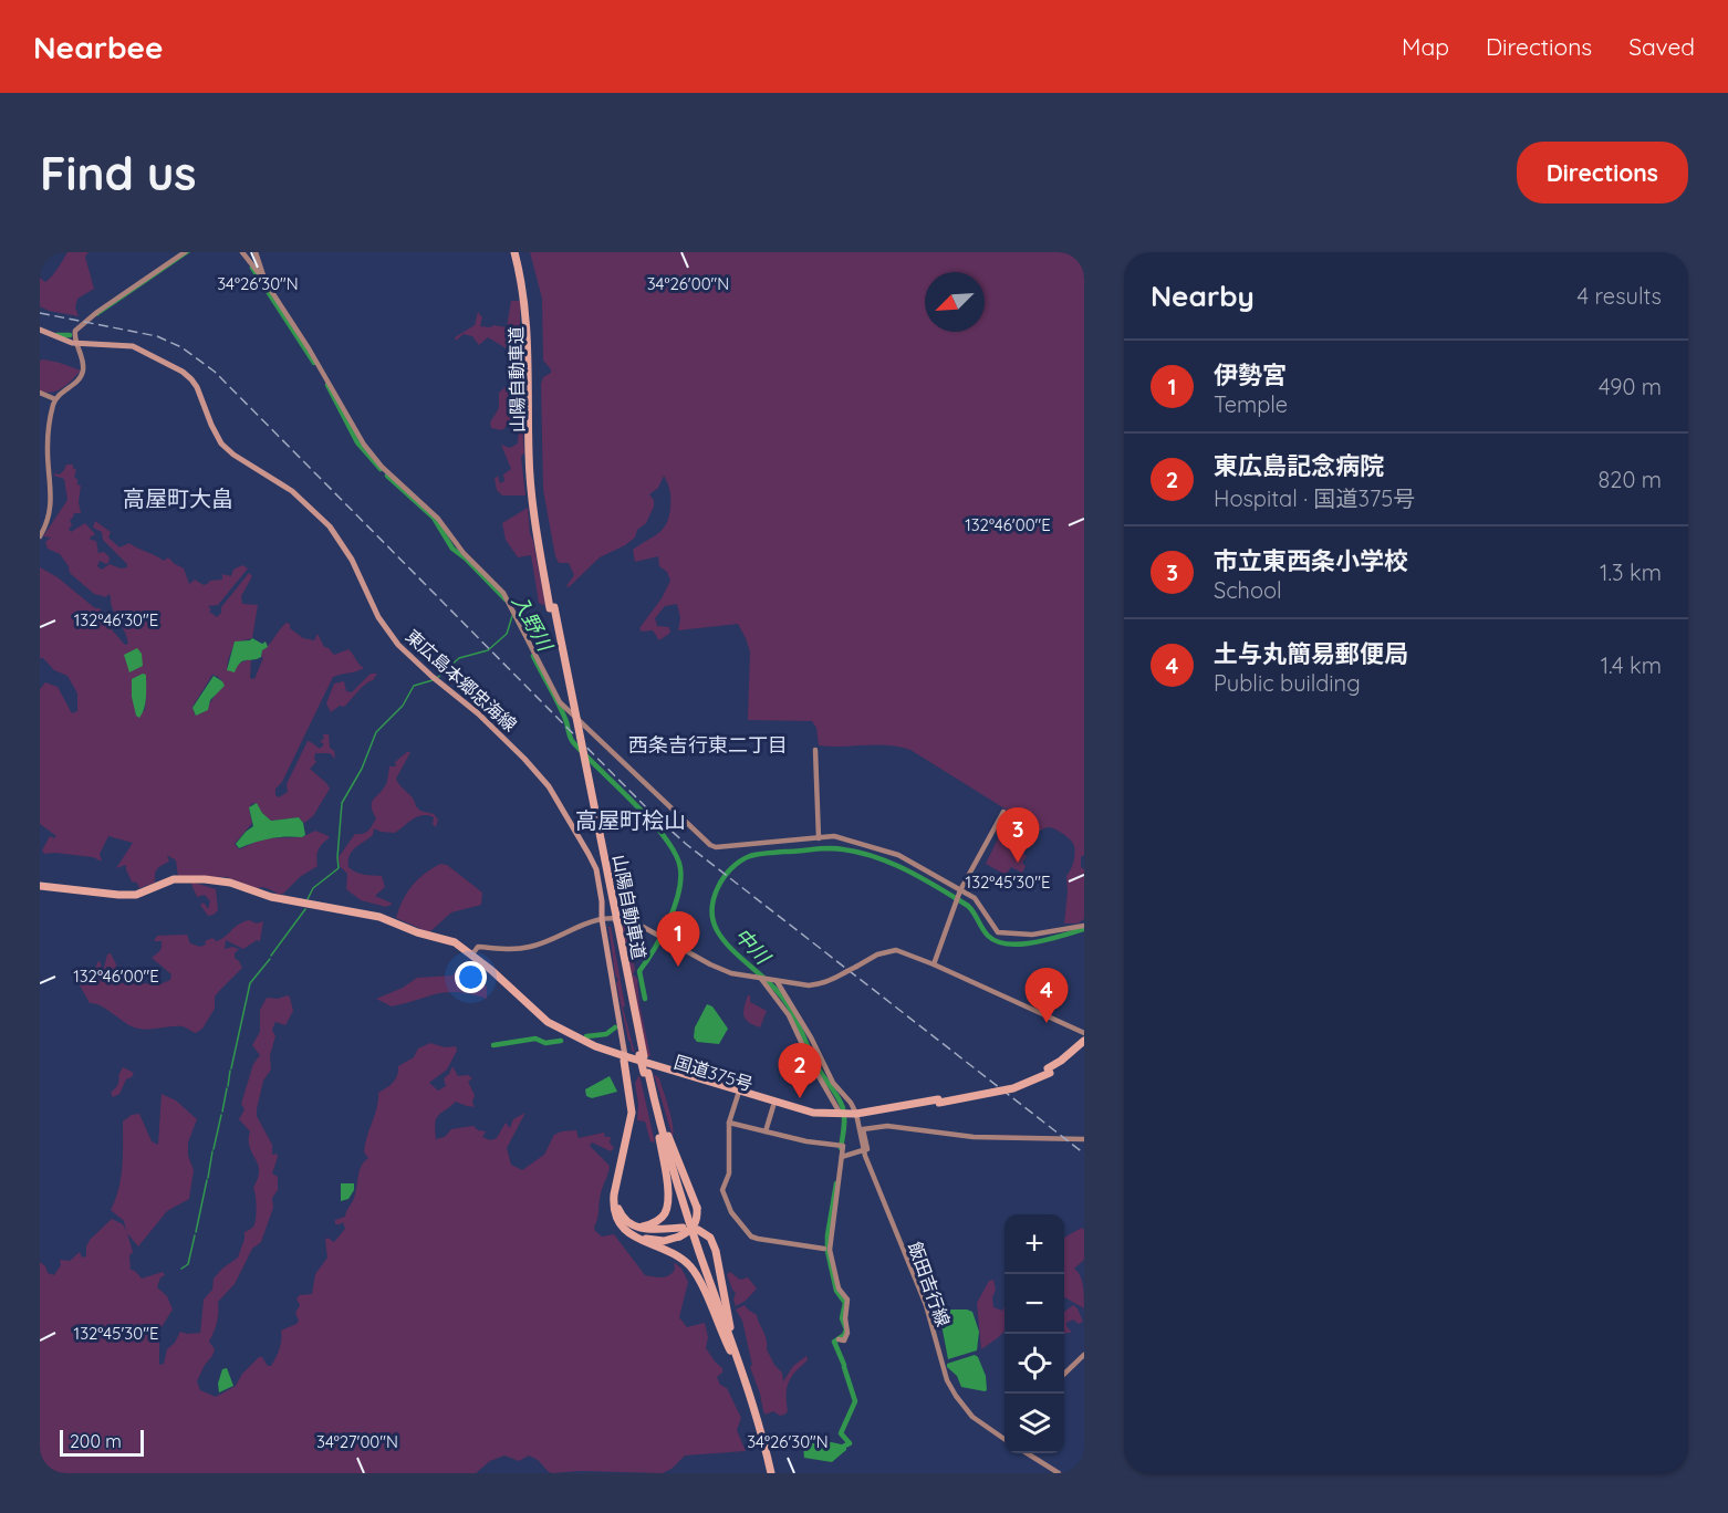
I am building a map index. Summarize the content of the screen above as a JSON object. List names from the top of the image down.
{
  "streets": {
    "highway": ["山陽自動車道", "国道375号"],
    "main road": ["東広島本郷忠海線"],
    "street": ["飯田吉行線"]
  },
  "crossings": [
    ["東広島本郷忠海線", "国道375号"],
    ["国道375号", "飯田吉行線"]
  ],
  "districts": ["高屋町大畠", "西条吉行東二丁目", "高屋町桧山"],
  "water": ["入野川", "中川"],
  "scale_bar": "200 m",
  "north": "bottom left",
  "page": {
    "header": "Nearbee",
    "nav": ["Map", "Directions", "Saved"],
    "buttons": "Directions",
    "title": "Find us",
    "heading": ["Nearby", "4 results"],
    "list": [
      {
        "mark": "1",
        "name": "伊勢宮",
        "note": "Temple",
        "value": "490 m"
      },
      {
        "mark": "2",
        "name": "東広島記念病院",
        "note": "Hospital · 国道375号",
        "value": "820 m"
      },
      {
        "mark": "3",
        "name": "市立東西条小学校",
        "note": "School",
        "value": "1.3 km"
      },
      {
        "mark": "4",
        "name": "土与丸簡易郵便局",
        "note": "Public building",
        "value": "1.4 km"
      }
    ],
    "pins": [
      "3",
      "1",
      "4",
      "2"
    ],
    "map_buttons": ["+", "−"],
    "scale": "200 m"
  },
  "coordinates": [
    "34°26'00\"N",
    "34°26'30\"N",
    "132°46'00\"E",
    "132°46'30\"E",
    "132°45'30\"E",
    "34°27'00\"N"
  ]
}
